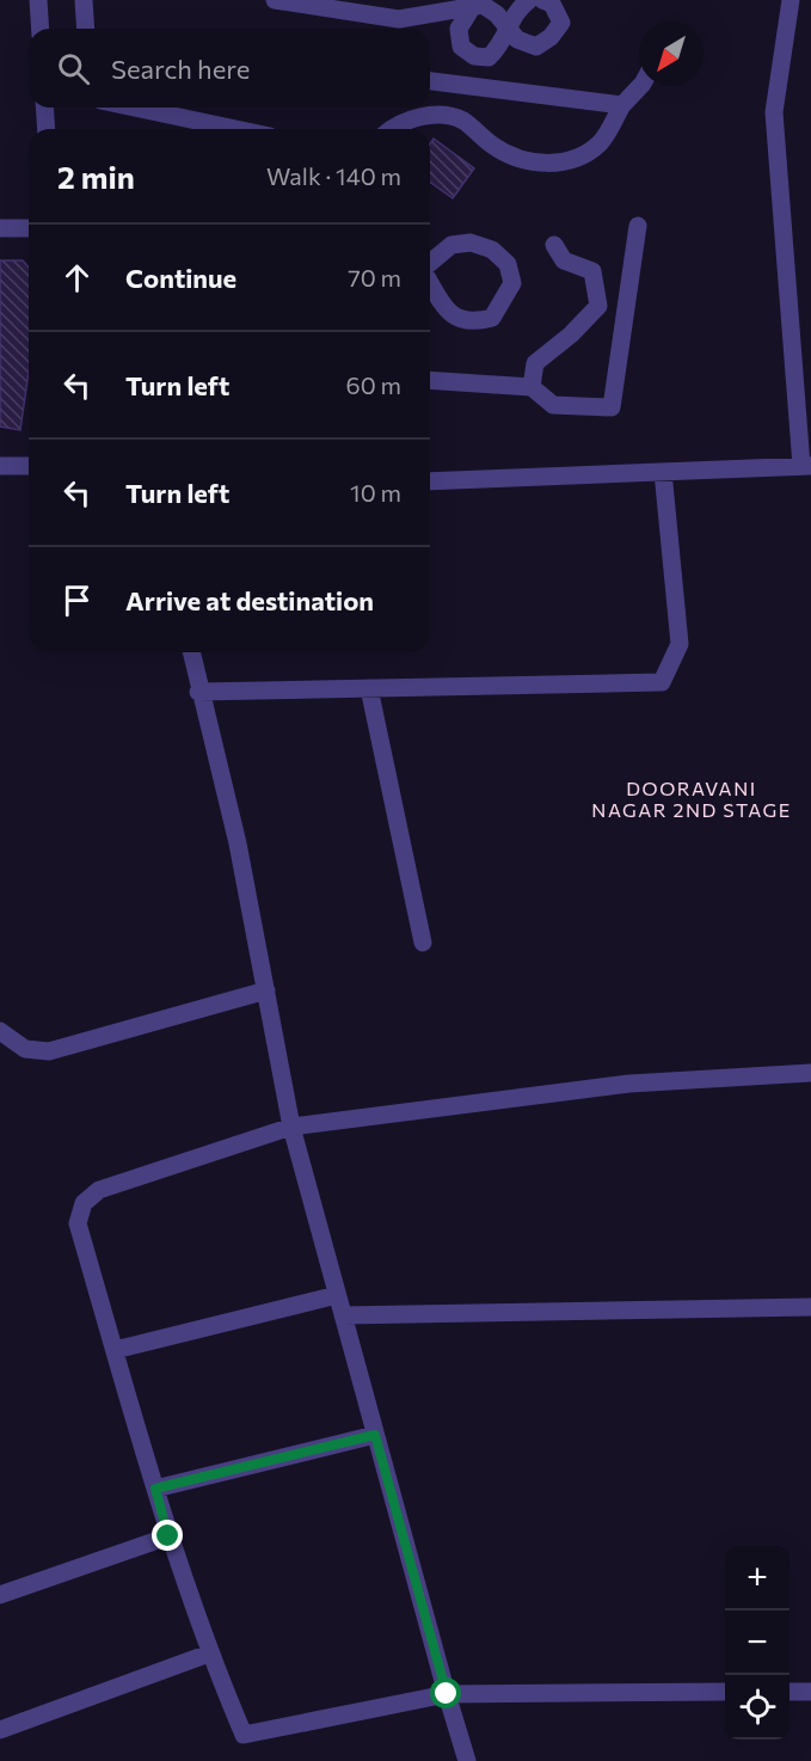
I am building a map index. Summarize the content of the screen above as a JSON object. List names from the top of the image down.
{
  "districts": ["DOORAVANI NAGAR 2ND STAGE"],
  "north": "bottom left",
  "page": {
    "search": "Search here",
    "heading": ["2 min", "Walk · 140 m"],
    "list": [
      ["Continue", "70 m"],
      ["Turn left", "60 m"],
      ["Turn left", "10 m"],
      "Arrive at destination"
    ],
    "map_buttons": ["+", "−"]
  }
}
